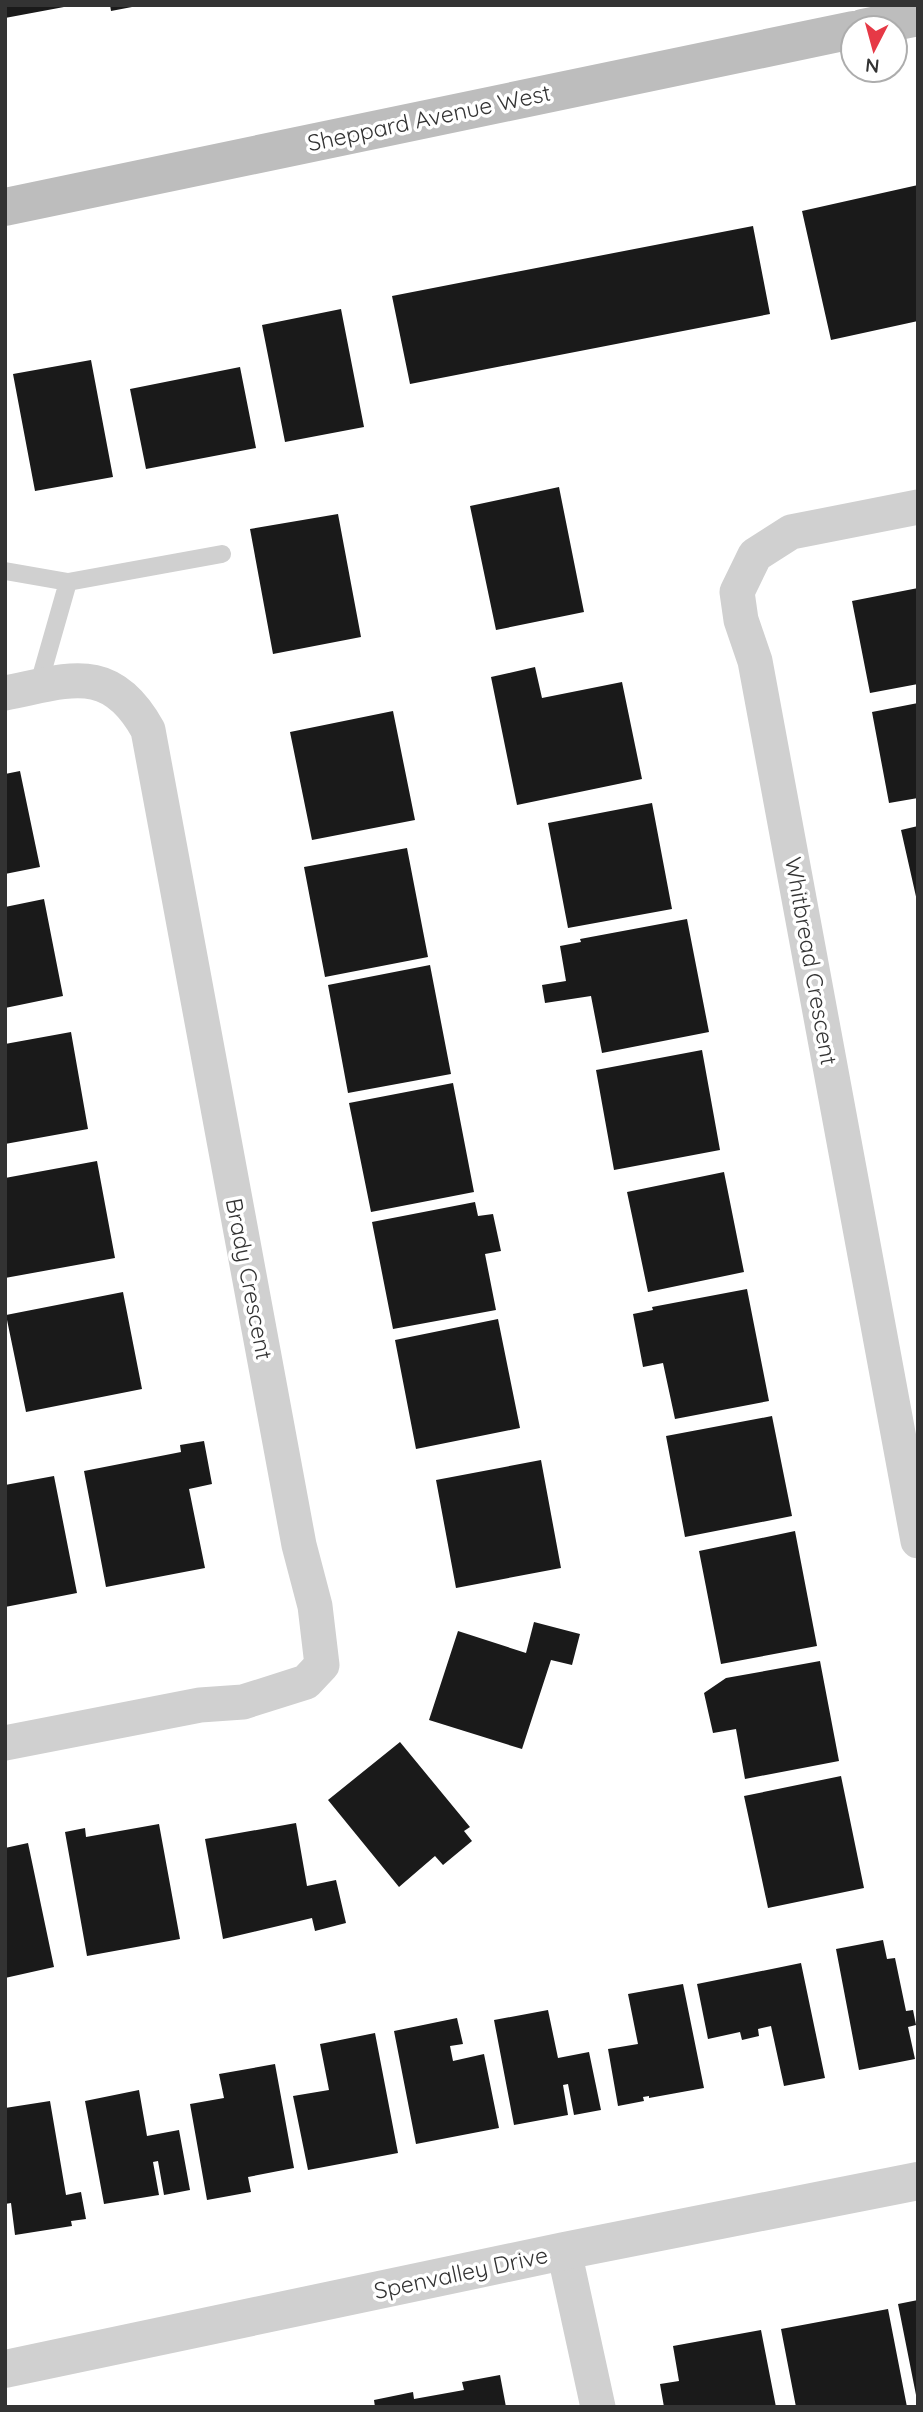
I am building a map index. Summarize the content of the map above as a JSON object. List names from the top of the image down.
{
  "streets": {
    "main road": ["Sheppard Avenue West"],
    "street": ["Whitbread Crescent", "Brady Crescent", "Spenvalley Drive"]
  },
  "north": "bottom"
}
